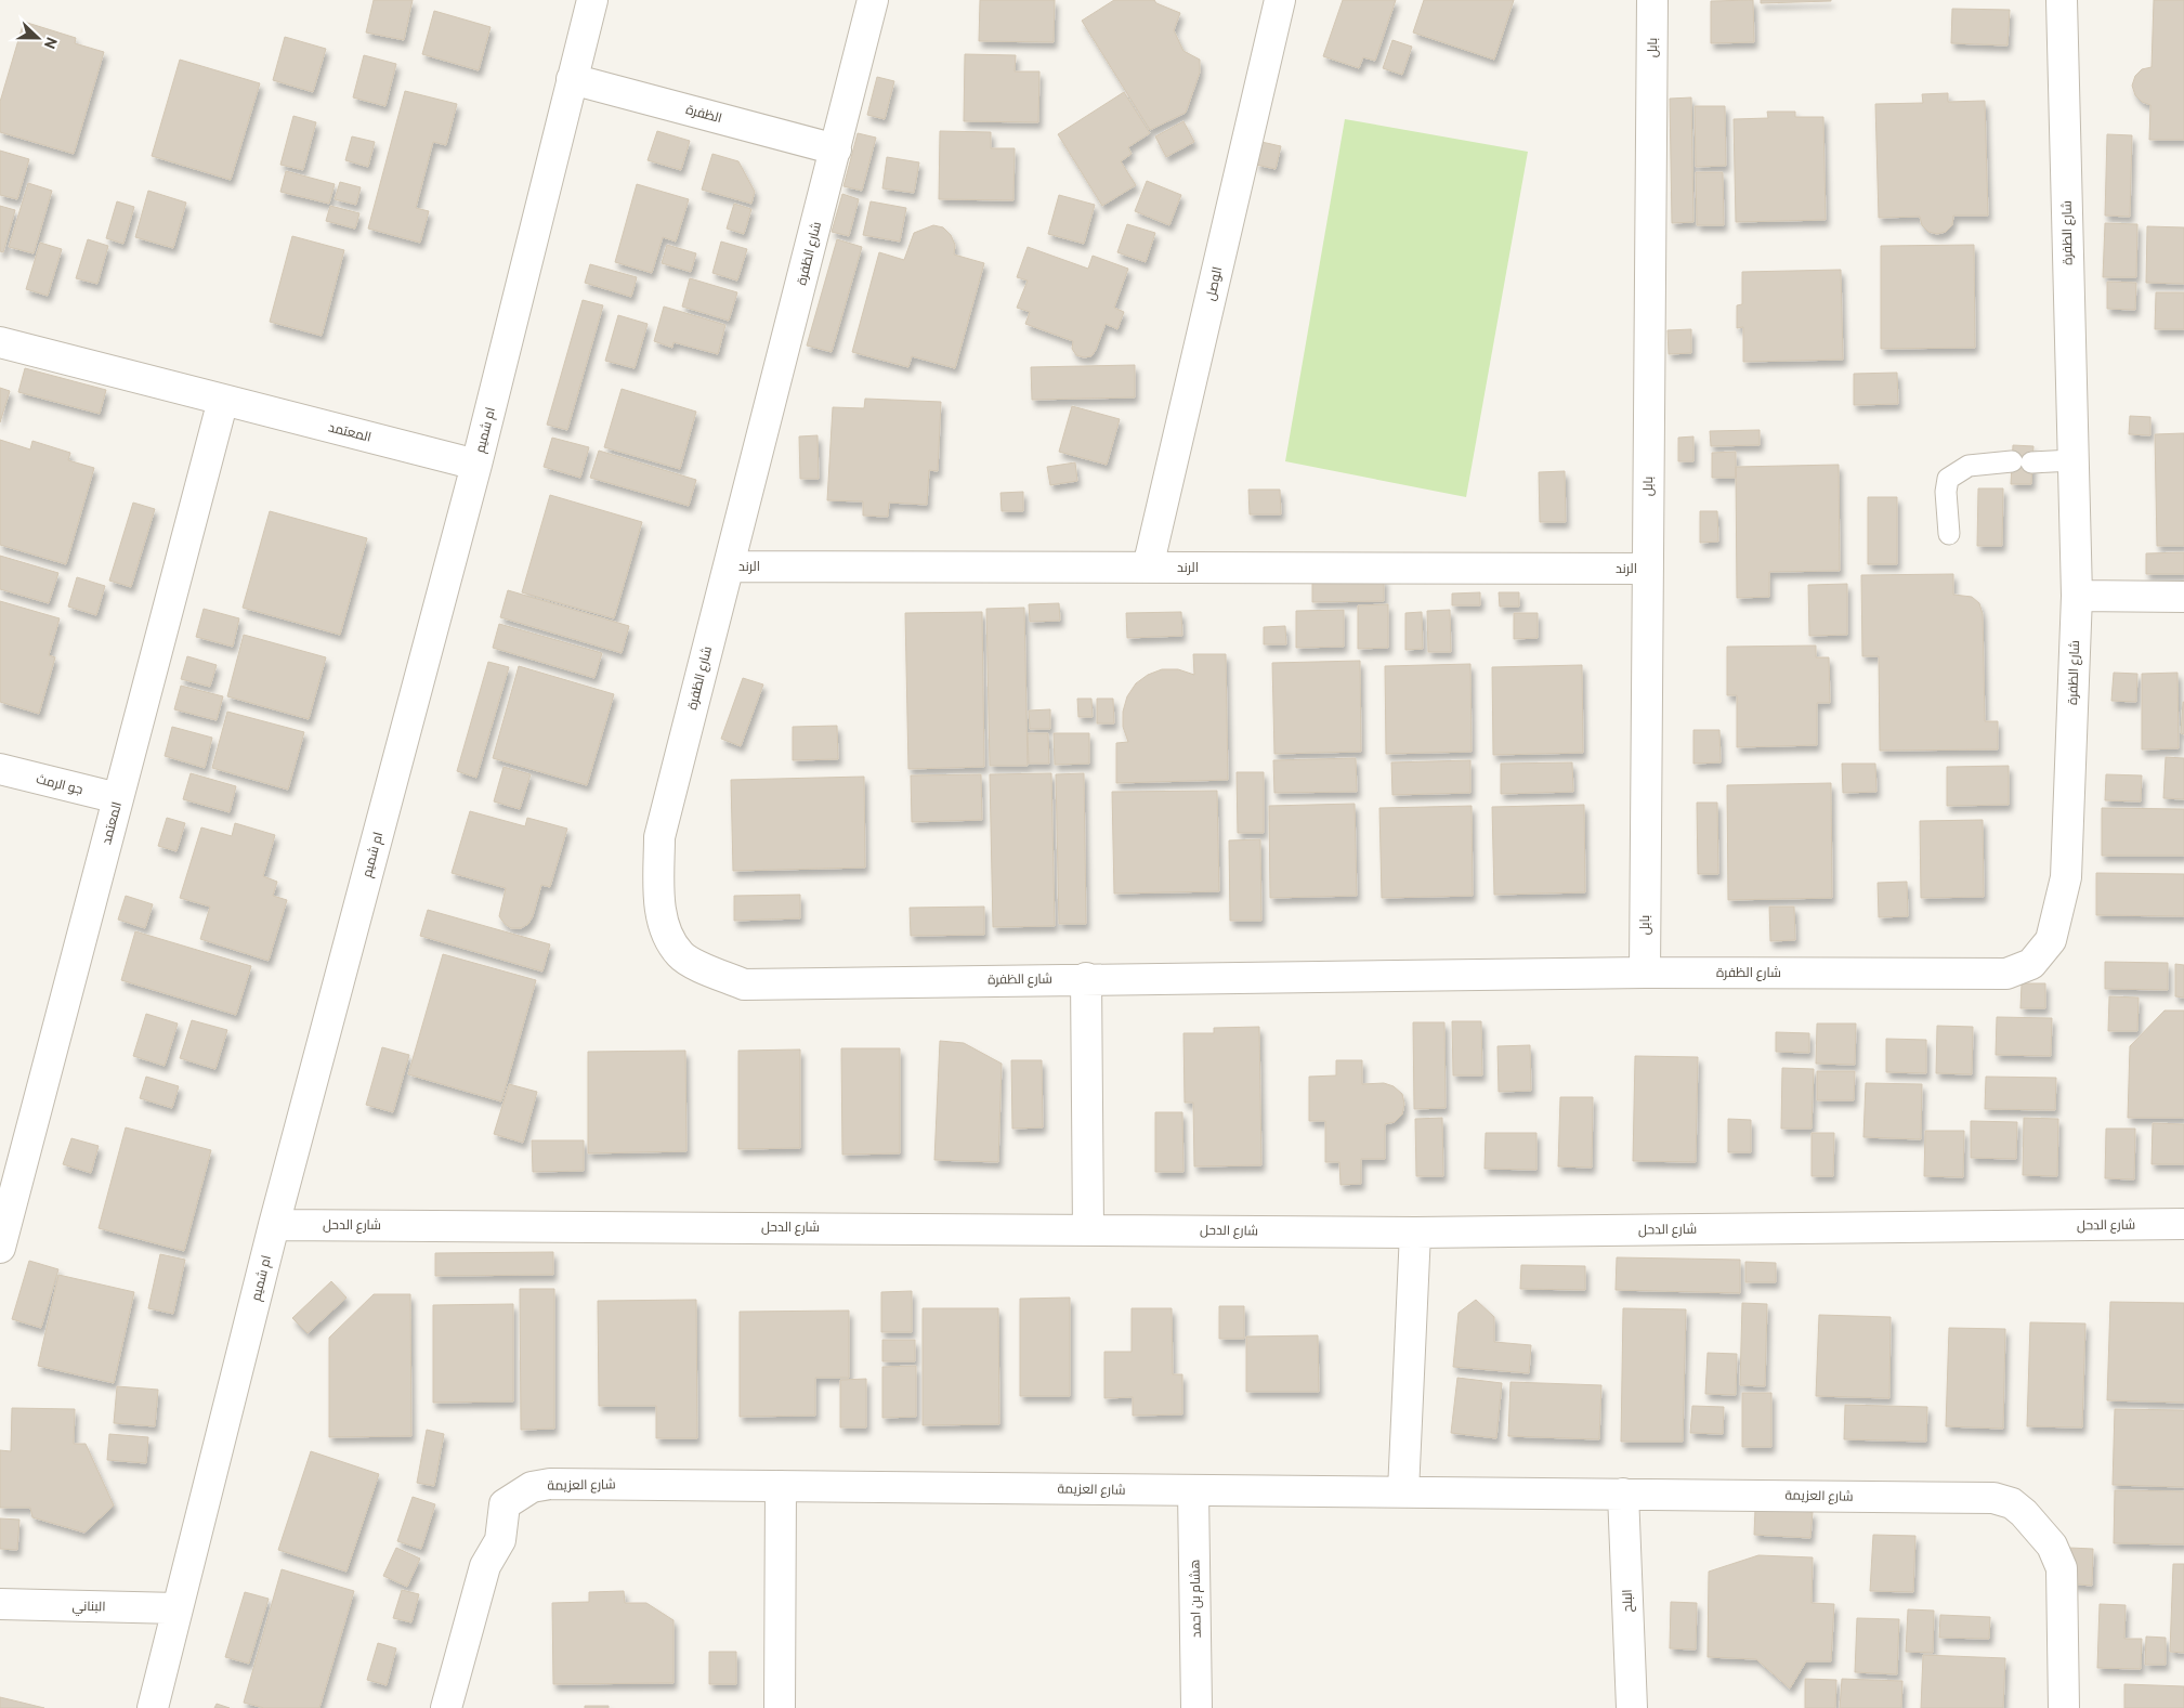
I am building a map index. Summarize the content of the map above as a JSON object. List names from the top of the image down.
{
  "streets": {
    "street": [
      "بابل",
      "الظفرة",
      "شارع الظفرة",
      "الوصل",
      "ام شميم",
      "المعتمد",
      "الرند",
      "جو الرمث",
      "شارع الدحل",
      "شارع العزيمة",
      "هشام بن احمد",
      "البلح",
      "البناني"
    ]
  },
  "crossings": [
    ["بابل", "شارع الظفرة"],
    ["بابل", "الرند"],
    ["الظفرة", "شارع الظفرة"],
    ["الظفرة", "ام شميم"],
    ["شارع الظفرة", "الرند"],
    ["الوصل", "الرند"],
    ["ام شميم", "المعتمد"],
    ["ام شميم", "شارع الدحل"],
    ["ام شميم", "البناني"],
    ["المعتمد", "جو الرمث"],
    ["شارع العزيمة", "هشام بن احمد"],
    ["شارع العزيمة", "البلح"]
  ],
  "north": "right"
}
